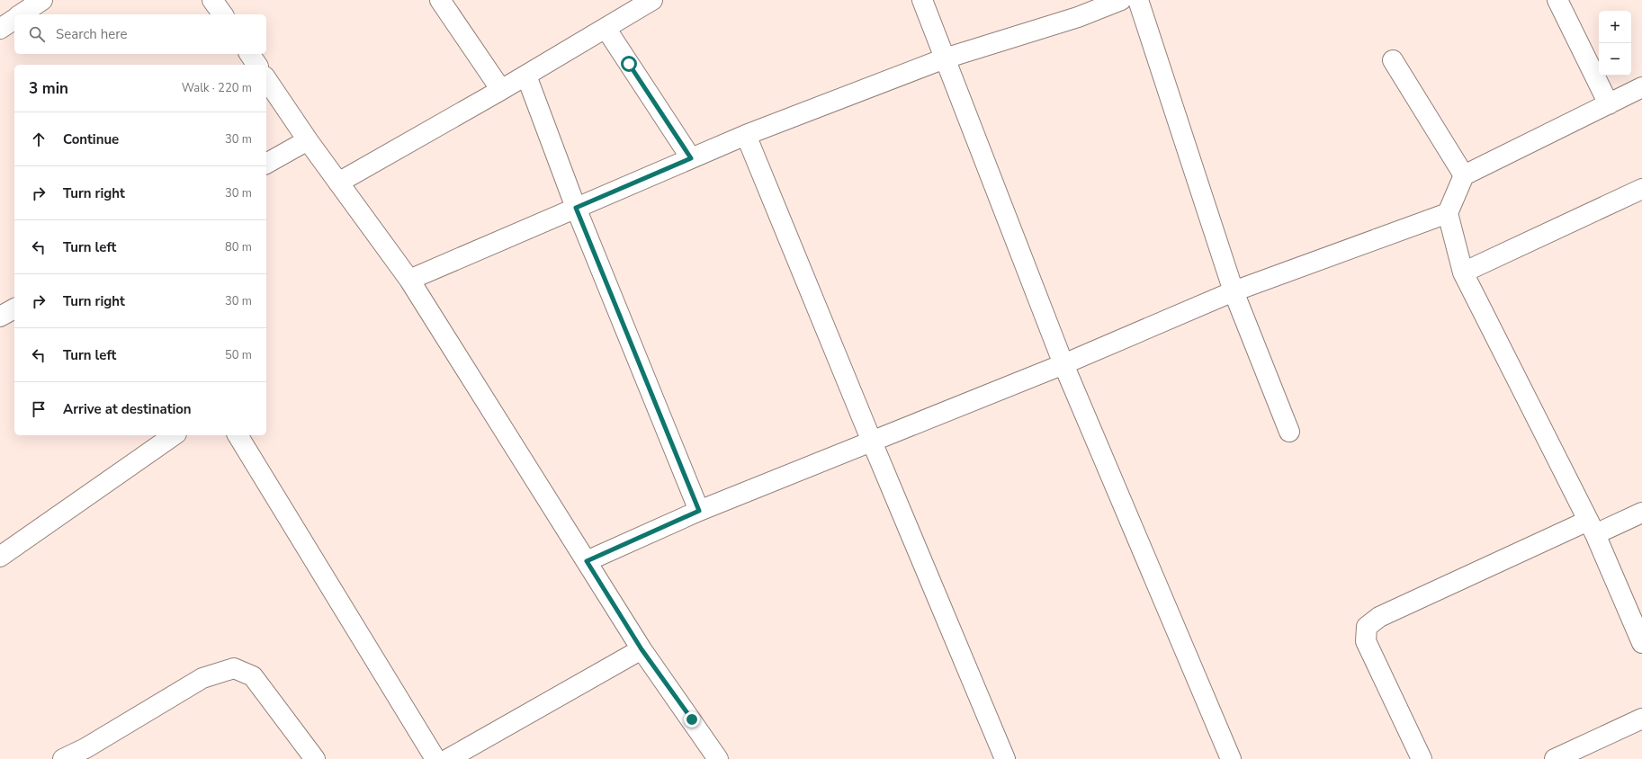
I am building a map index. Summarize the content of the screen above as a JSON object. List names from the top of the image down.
{
  "page": {
    "map_buttons": ["+", "−"],
    "search": "Search here",
    "heading": ["3 min", "Walk · 220 m"],
    "list": [
      ["Continue", "30 m"],
      ["Turn right", "30 m"],
      ["Turn left", "80 m"],
      ["Turn right", "30 m"],
      ["Turn left", "50 m"],
      "Arrive at destination"
    ]
  }
}
